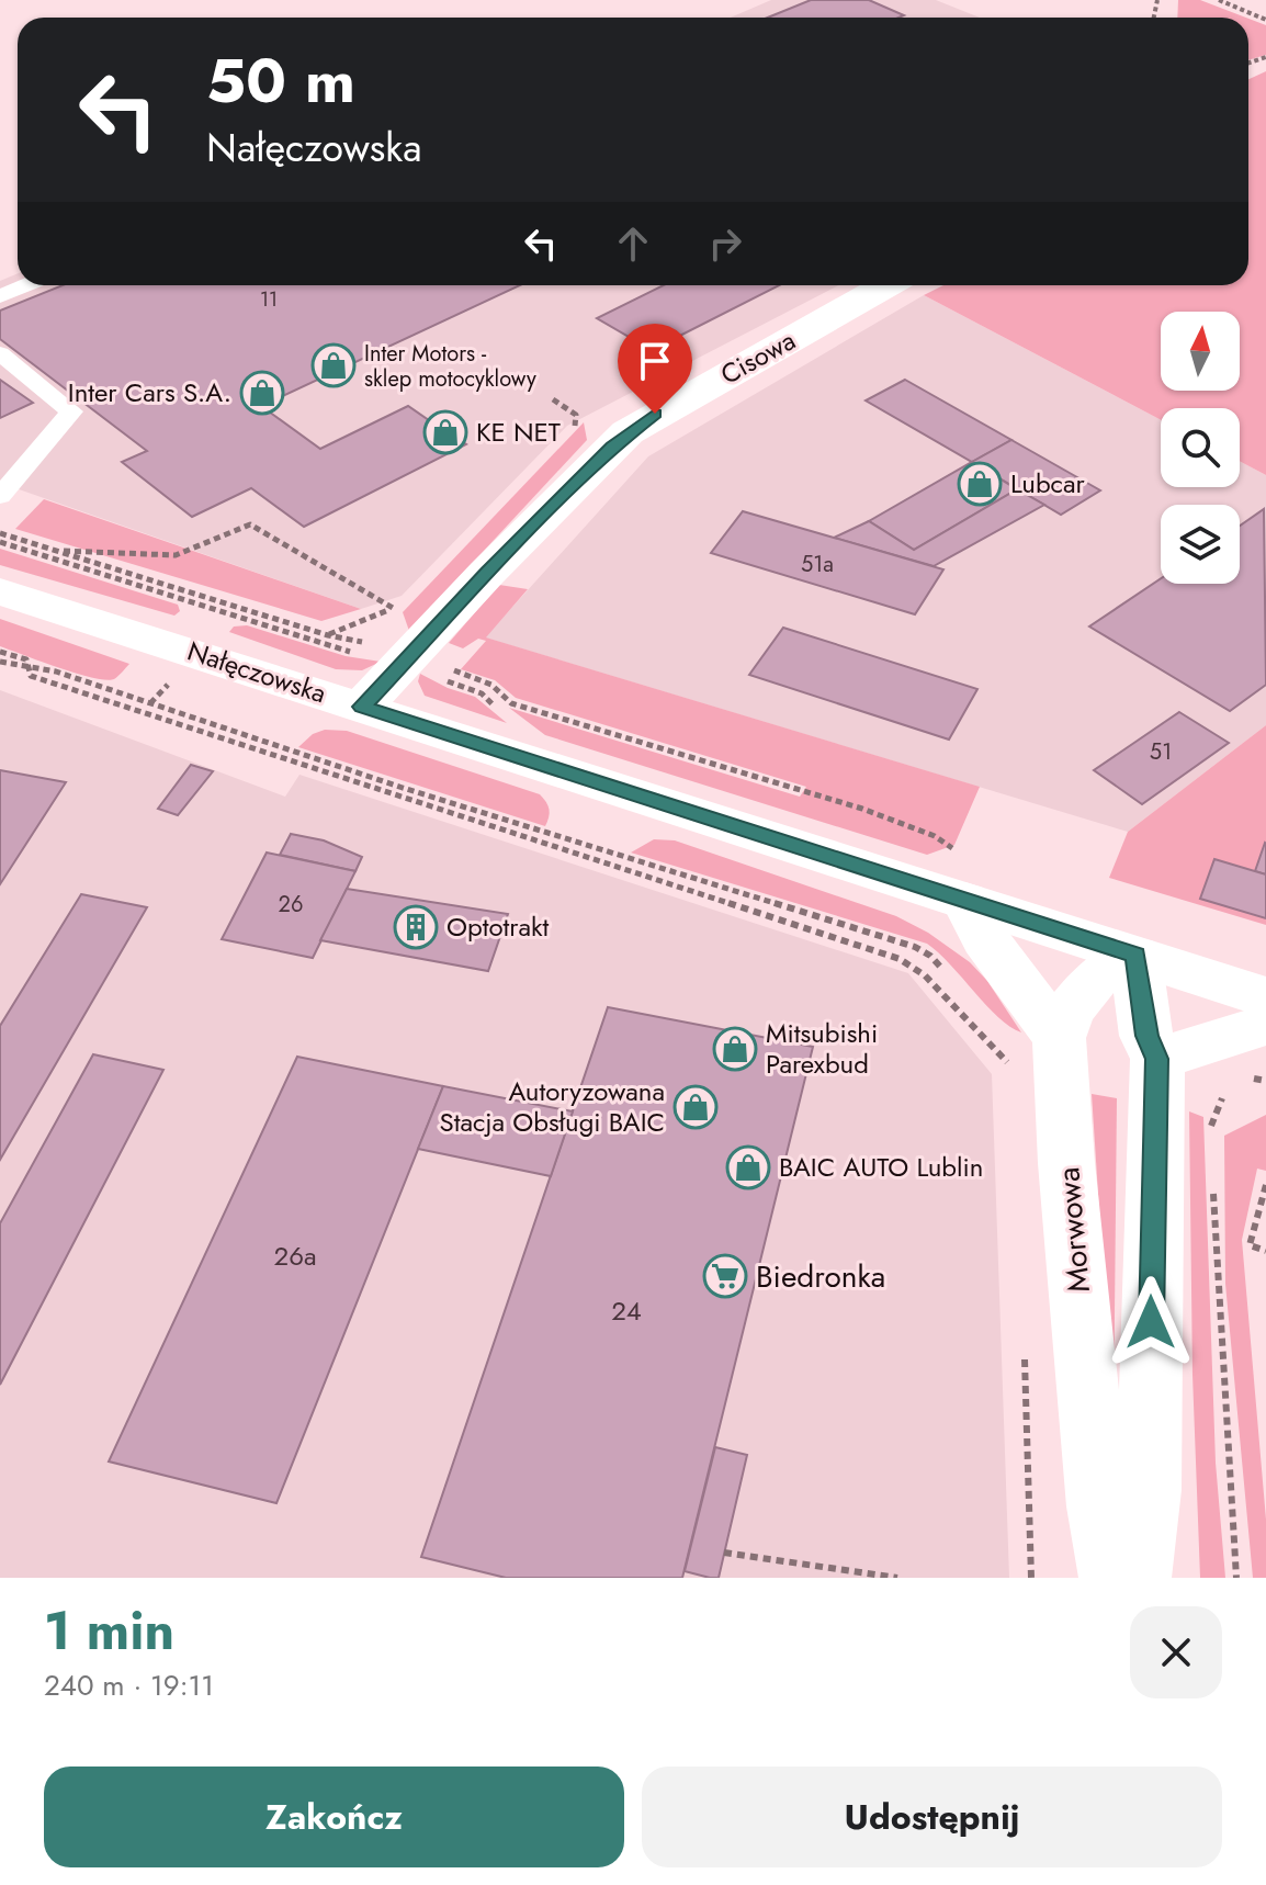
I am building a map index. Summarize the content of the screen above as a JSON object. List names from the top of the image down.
{
  "streets": {
    "street": ["Cisowa", "Nałęczowska", "Morwowa"]
  },
  "crossings": [
    ["Cisowa", "Nałęczowska"]
  ],
  "places": {
    "shop": [
      "Inter Motors - sklep motocyklowy",
      "Inter Cars S.A.",
      "KE NET",
      "Lubcar",
      "Mitsubishi Parexbud",
      "Autoryzowana Stacja Obsługi BAIC",
      "BAIC AUTO Lublin"
    ],
    "building": ["Optotrakt"],
    "supermarket": ["Biedronka"]
  },
  "house_numbers": [
    "11",
    "51a",
    "51",
    "26",
    "26a",
    "24"
  ],
  "north": "top",
  "page": {
    "turn": ["50 m", "Nałęczowska"],
    "heading": ["1 min", "240 m · 19:11"],
    "buttons": ["Zakończ", "Udostępnij"]
  }
}
